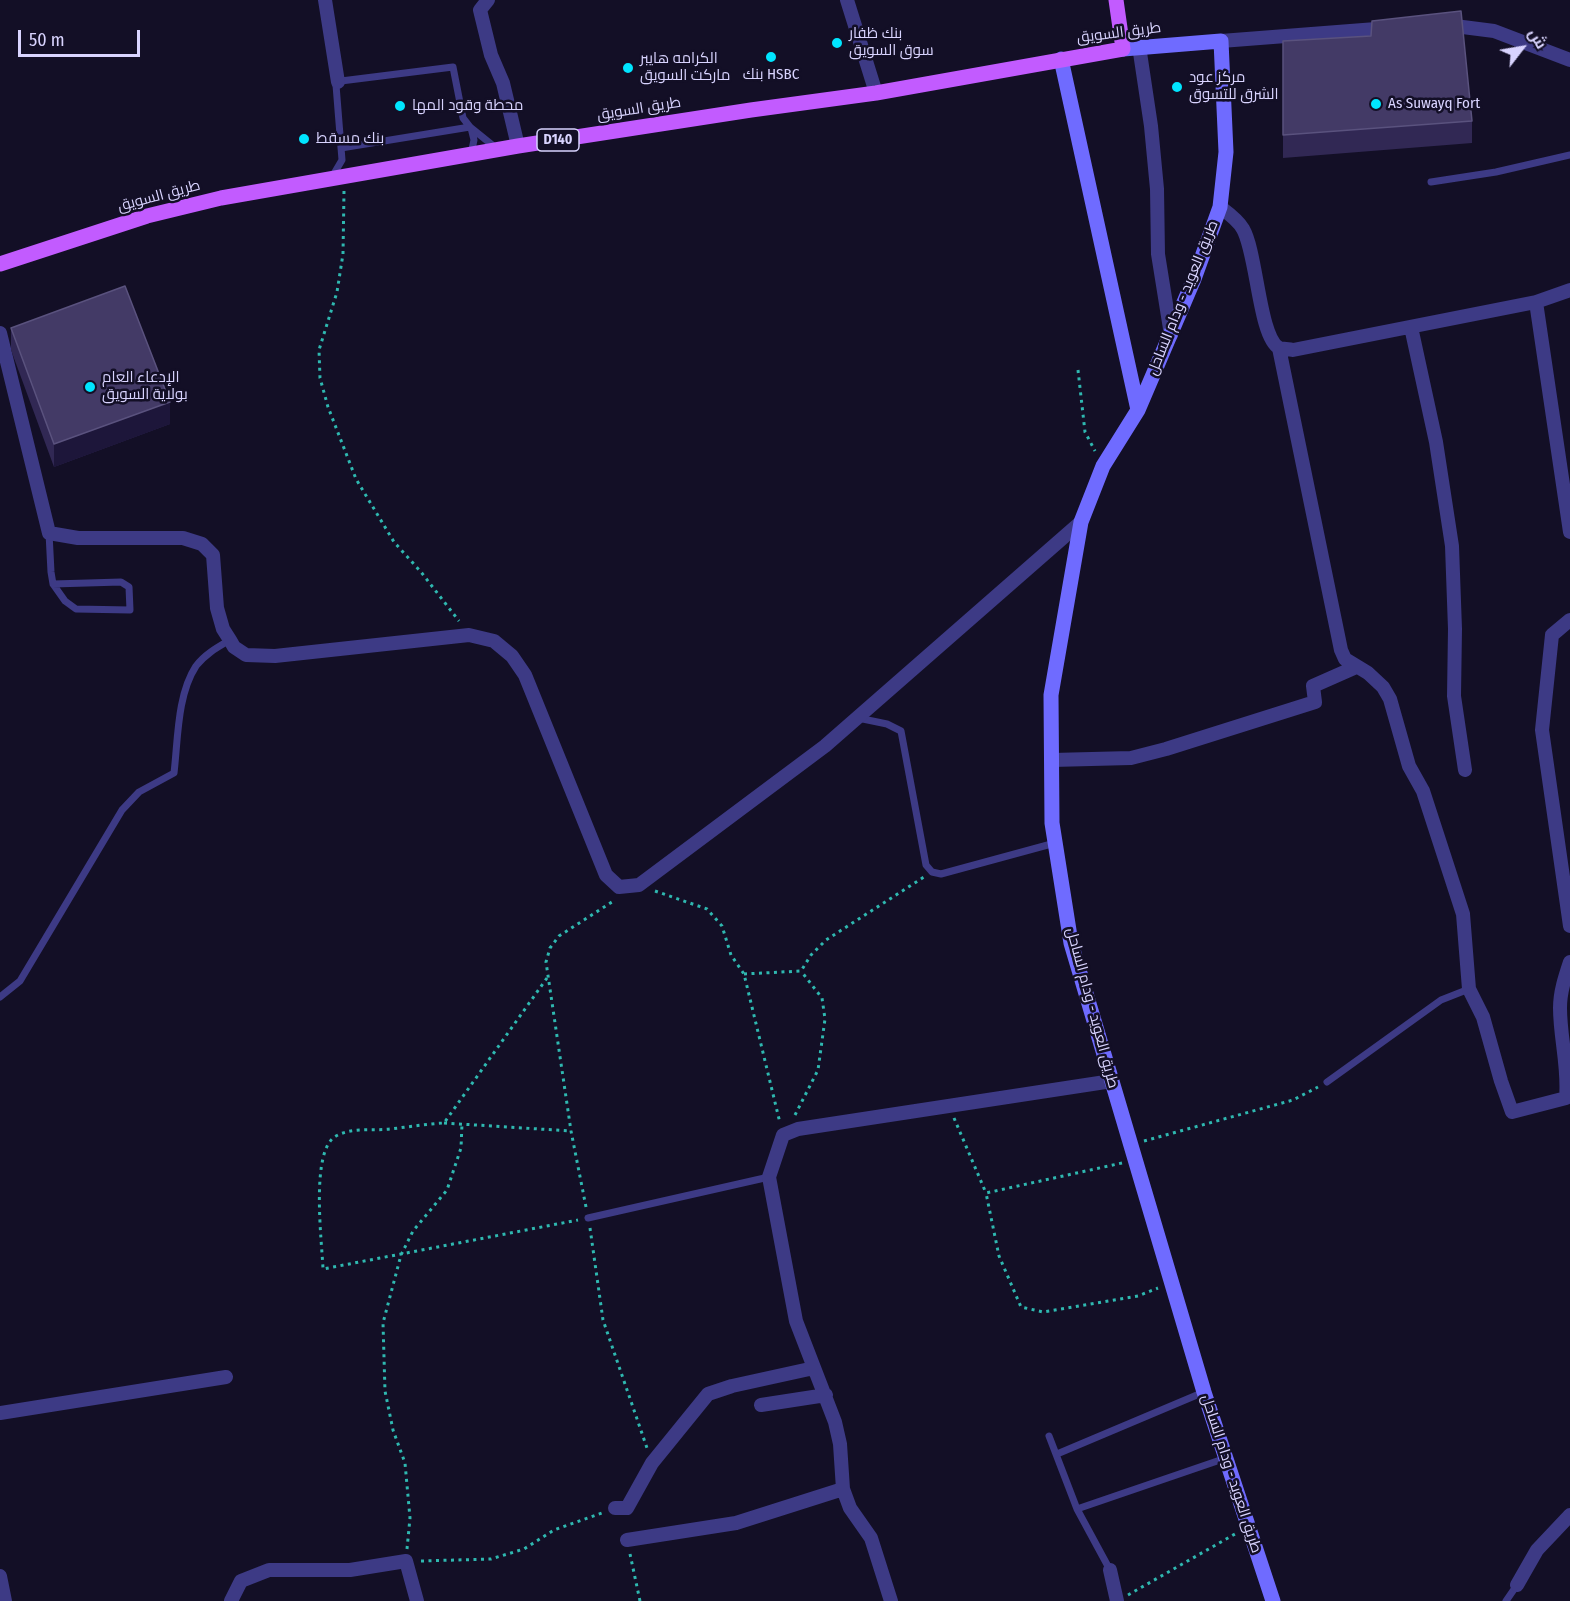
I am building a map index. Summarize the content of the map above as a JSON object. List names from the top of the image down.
{
  "streets": {
    "main road": ["طريق السويق", "D140", "طريق العويد - ودام الساحل"]
  },
  "crossings": [
    ["طريق السويق", "طريق العويد - ودام الساحل"]
  ],
  "places": [
    "بنك ظفار سوق السويق",
    "بنك HSBC",
    "الكرامه هايبر ماركت السويق",
    "مركز عود الشرق للتسوق",
    "As Suwayq Fort",
    "محطة وقود المها",
    "بنك مسقط",
    "الإدعاء العام بولاية السويق"
  ],
  "scale_bar": "50 m",
  "north": "top right"
}
